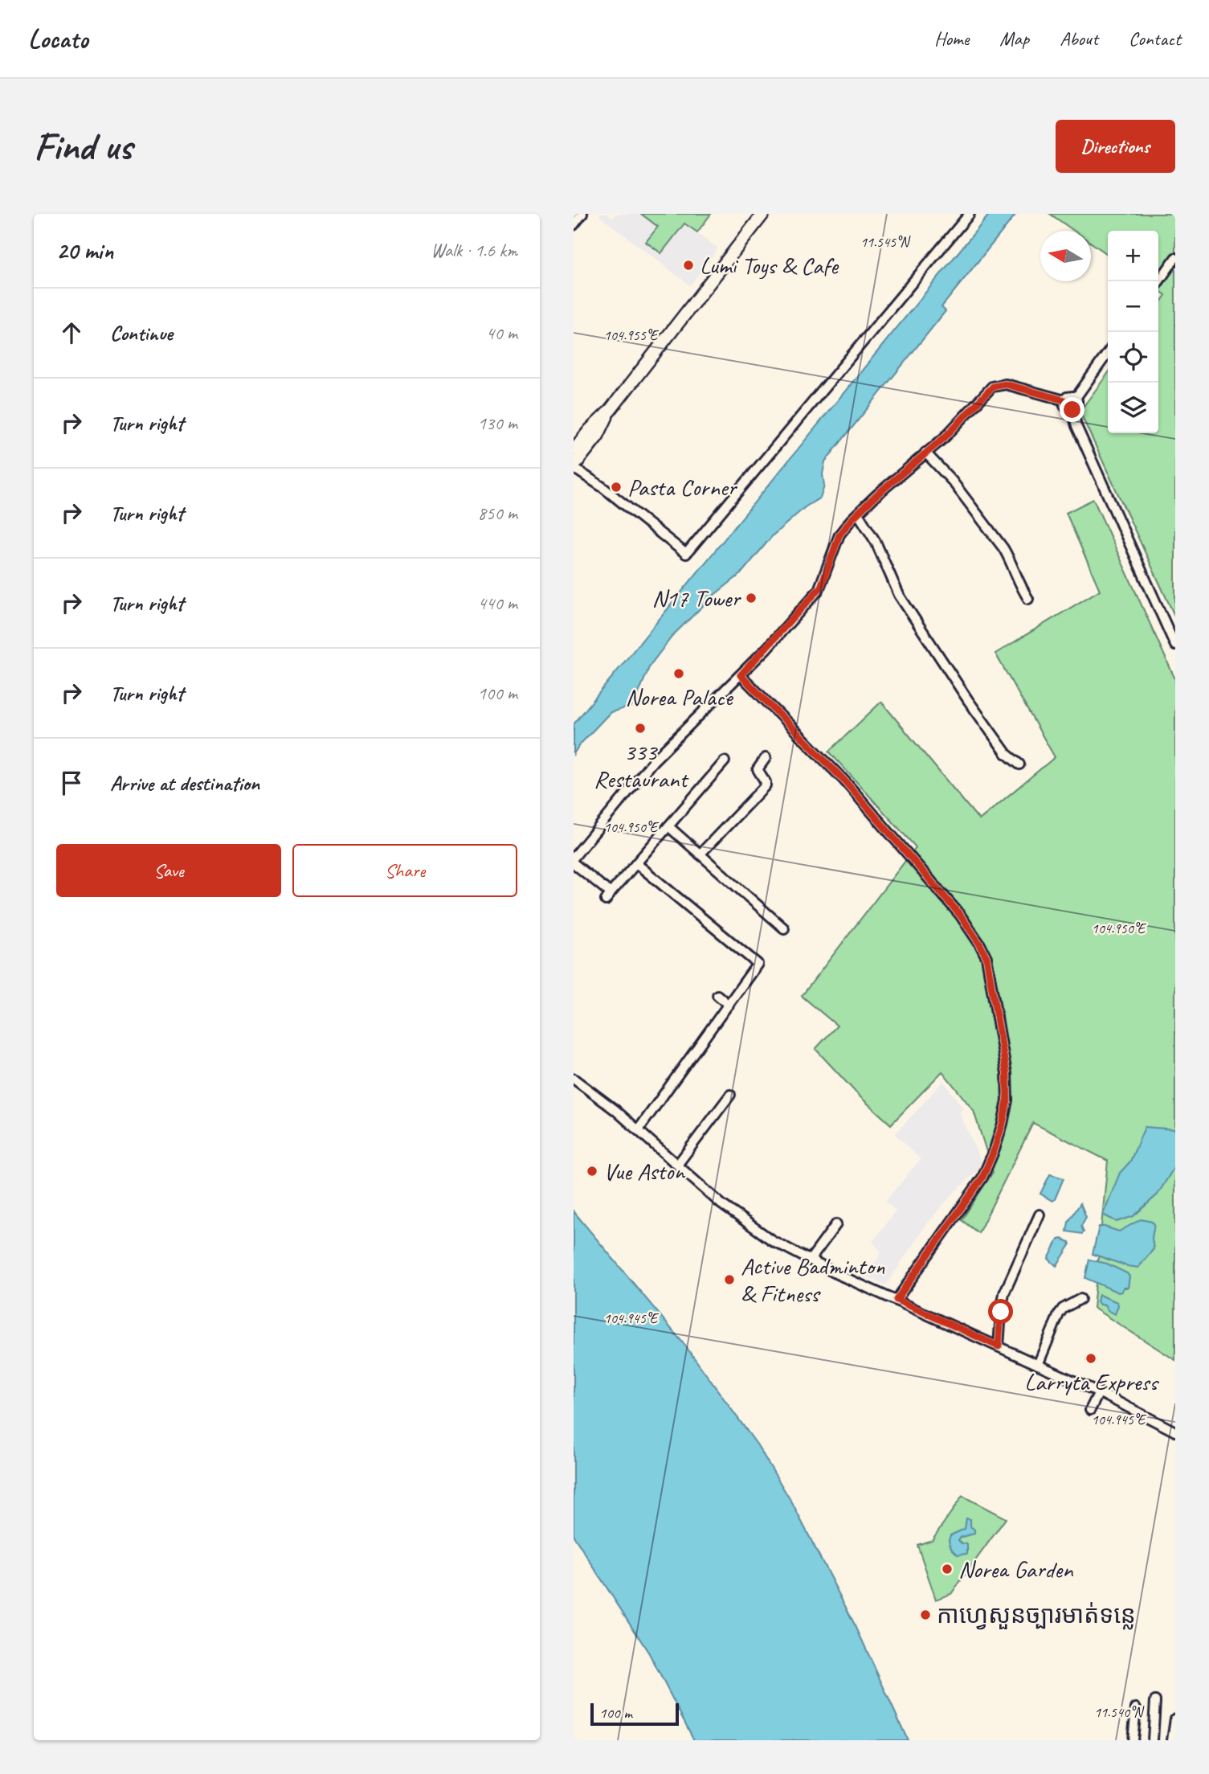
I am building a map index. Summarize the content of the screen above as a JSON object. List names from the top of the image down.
{
  "places": [
    "Lumi Toys & Cafe",
    "Pasta Corner",
    "N17 Tower",
    "Norea Palace",
    "333 Restaurant",
    "Vue Aston",
    "Active Badminton & Fitness",
    "Larryta Express",
    "Norea Garden",
    "កាហ្វេសួនច្បារមាត់ទន្លេ"
  ],
  "scale_bar": "100 m",
  "north": "left",
  "page": {
    "header": "Locato",
    "nav": [
      "Home",
      "Map",
      "About",
      "Contact"
    ],
    "buttons": [
      "Directions",
      ["Save", "Share"]
    ],
    "title": "Find us",
    "heading": ["20 min", "Walk · 1.6 km"],
    "map_buttons": ["+", "−"],
    "list": [
      ["Continue", "40 m"],
      ["Turn right", "130 m"],
      ["Turn right", "850 m"],
      ["Turn right", "440 m"],
      ["Turn right", "100 m"],
      "Arrive at destination"
    ],
    "scale": "100 m"
  },
  "coordinates": [
    "11.545°N",
    "104.955°E",
    "104.950°E",
    "104.945°E",
    "11.540°N"
  ]
}
